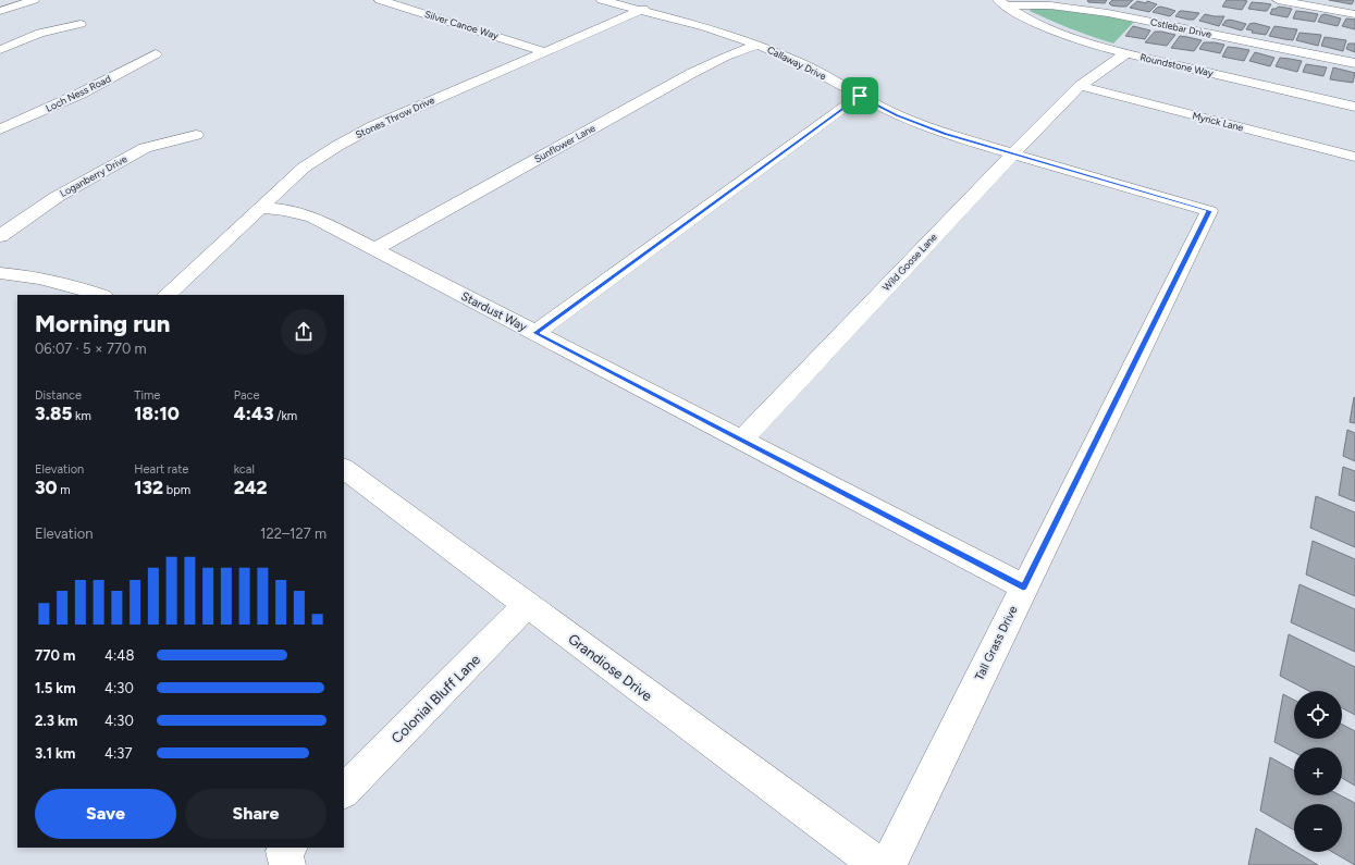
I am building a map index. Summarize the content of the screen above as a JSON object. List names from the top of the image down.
{
  "streets": {
    "street": [
      "Silver Canoe Way",
      "Cstlebar Drive",
      "Callaway Drive",
      "Roundstone Way",
      "Loch Ness Road",
      "Stones Throw Drive",
      "Myrick Lane",
      "Sunflower Lane",
      "Loganberry Drive",
      "Wild Goose Lane",
      "Stardust Way",
      "Tall Grass Drive",
      "Grandiose Drive",
      "Colonial Bluff Lane"
    ]
  },
  "crossings": [
    ["Silver Canoe Way", "Stones Throw Drive"],
    ["Cstlebar Drive", "Roundstone Way"],
    ["Callaway Drive", "Stones Throw Drive"],
    ["Callaway Drive", "Sunflower Lane"],
    ["Callaway Drive", "Wild Goose Lane"],
    ["Callaway Drive", "Tall Grass Drive"],
    ["Roundstone Way", "Wild Goose Lane"],
    ["Stones Throw Drive", "Stardust Way"],
    ["Myrick Lane", "Wild Goose Lane"],
    ["Sunflower Lane", "Stardust Way"],
    ["Wild Goose Lane", "Stardust Way"],
    ["Stardust Way", "Tall Grass Drive"],
    ["Grandiose Drive", "Colonial Bluff Lane"]
  ],
  "page": {
    "heading": ["Morning run", "06:07 · 5 × 770 m"],
    "stats": [
      ["Distance", "3.85 km"],
      ["Time", "18:10"],
      ["Pace", "4:43 /km"],
      ["Elevation", "30 m"],
      ["Heart rate", "132 bpm"],
      ["kcal", "242"]
    ],
    "chart": ["Elevation", "122–127 m"],
    "list": [
      {
        "name": "770 m",
        "note": "4:48"
      },
      {
        "name": "1.5 km",
        "note": "4:30"
      },
      {
        "name": "2.3 km",
        "note": "4:30"
      },
      {
        "name": "3.1 km",
        "note": "4:37"
      }
    ],
    "map_buttons": ["+", "−"],
    "buttons": ["Save", "Share"]
  }
}
